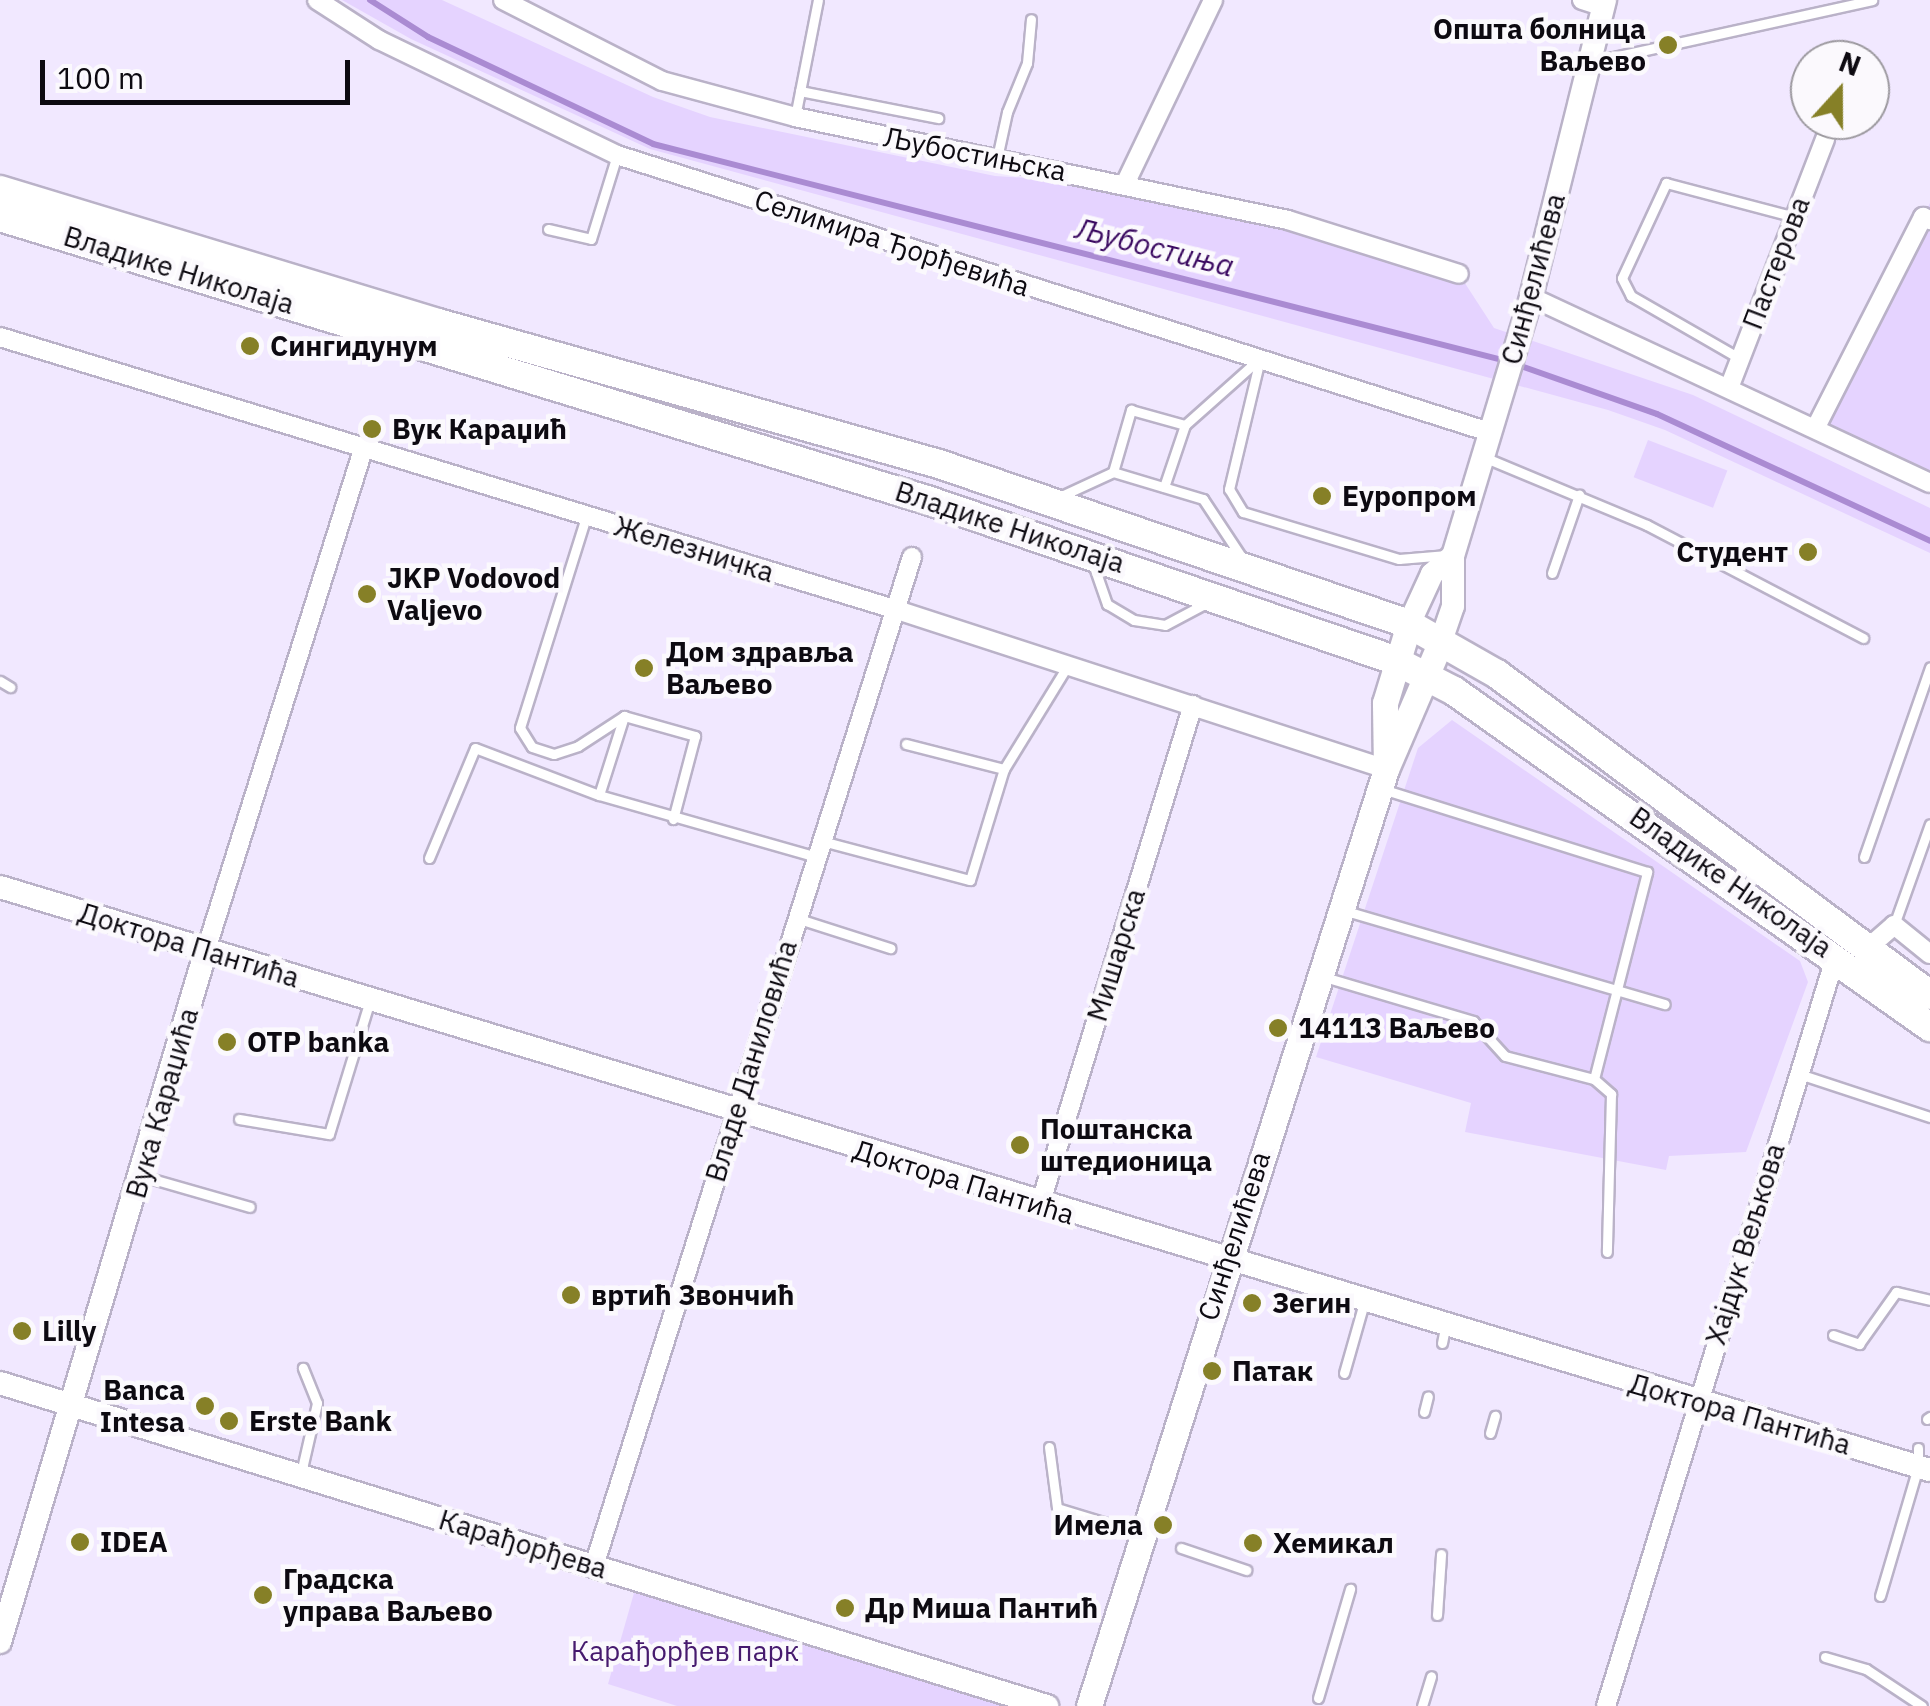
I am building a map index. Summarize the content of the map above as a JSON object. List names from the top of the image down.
{
  "streets": {
    "main road": ["Владике Николаја", "Синђелићева"],
    "street": [
      "Љубостињска",
      "Селимира Ђорђевића",
      "Пастерова",
      "Железничка",
      "Доктора Пантића",
      "Мишарска",
      "Владе Даниловића",
      "Вука Караџића",
      "Хајдук Вељкова",
      "Карађорђева"
    ]
  },
  "crossings": [
    ["Селимира Ђорђевића", "Синђелићева"],
    ["Владике Николаја", "Синђелићева"],
    ["Владике Николаја", "Хајдук Вељкова"],
    ["Синђелићева", "Железничка"],
    ["Синђелићева", "Доктора Пантића"],
    ["Железничка", "Мишарска"],
    ["Железничка", "Владе Даниловића"],
    ["Железничка", "Вука Караџића"],
    ["Доктора Пантића", "Мишарска"],
    ["Доктора Пантића", "Владе Даниловића"],
    ["Доктора Пантића", "Вука Караџића"],
    ["Доктора Пантића", "Хајдук Вељкова"],
    ["Владе Даниловића", "Карађорђева"],
    ["Вука Караџића", "Карађорђева"]
  ],
  "water": ["Љубостиња"],
  "parks": ["Карађорђев парк"],
  "places": [
    "Општа болница Ваљево",
    "Сингидунум",
    "Вук Караџић",
    "Еуропром",
    "Студент",
    "JKP Vodovod Valjevo",
    "Дом здравља Ваљево",
    "14113 Ваљево",
    "OTP banka",
    "Поштанска штедионица",
    "вртић Звончић",
    "Зегин",
    "Lilly",
    "Патак",
    "Banca Intesa",
    "Erste Bank",
    "Имела",
    "IDEA",
    "Хемикал",
    "Градска управа Ваљево",
    "Др Миша Пантић"
  ],
  "scale_bar": "100 m",
  "north": "top"
}
